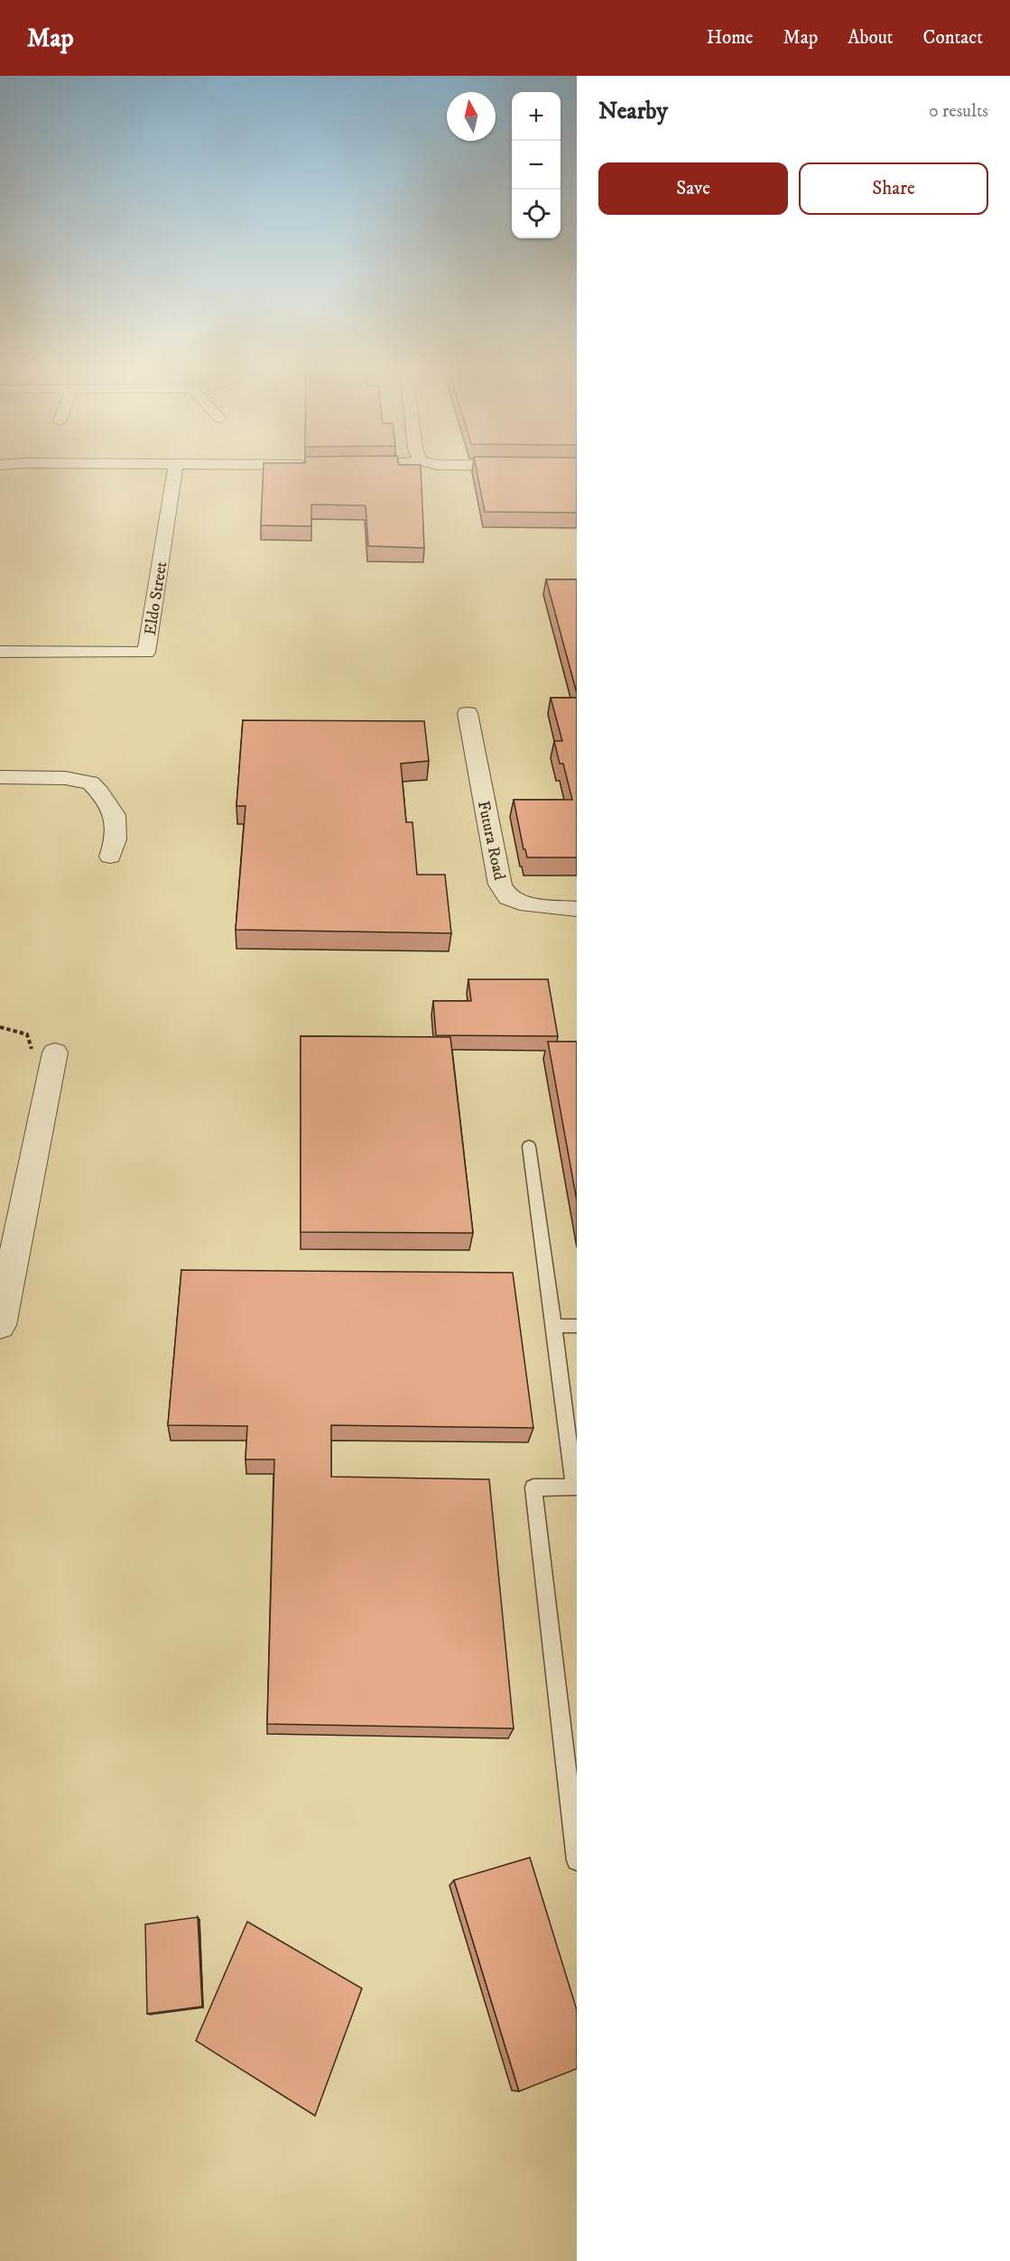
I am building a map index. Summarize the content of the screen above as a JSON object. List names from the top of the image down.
{
  "streets": {
    "street": ["Eldo Street", "Futura Road"]
  },
  "north": "top",
  "page": {
    "header": "Map",
    "nav": [
      "Home",
      "Map",
      "About",
      "Contact"
    ],
    "heading": ["Nearby", "0 results"],
    "map_buttons": ["+", "−"],
    "buttons": ["Save", "Share"]
  }
}
